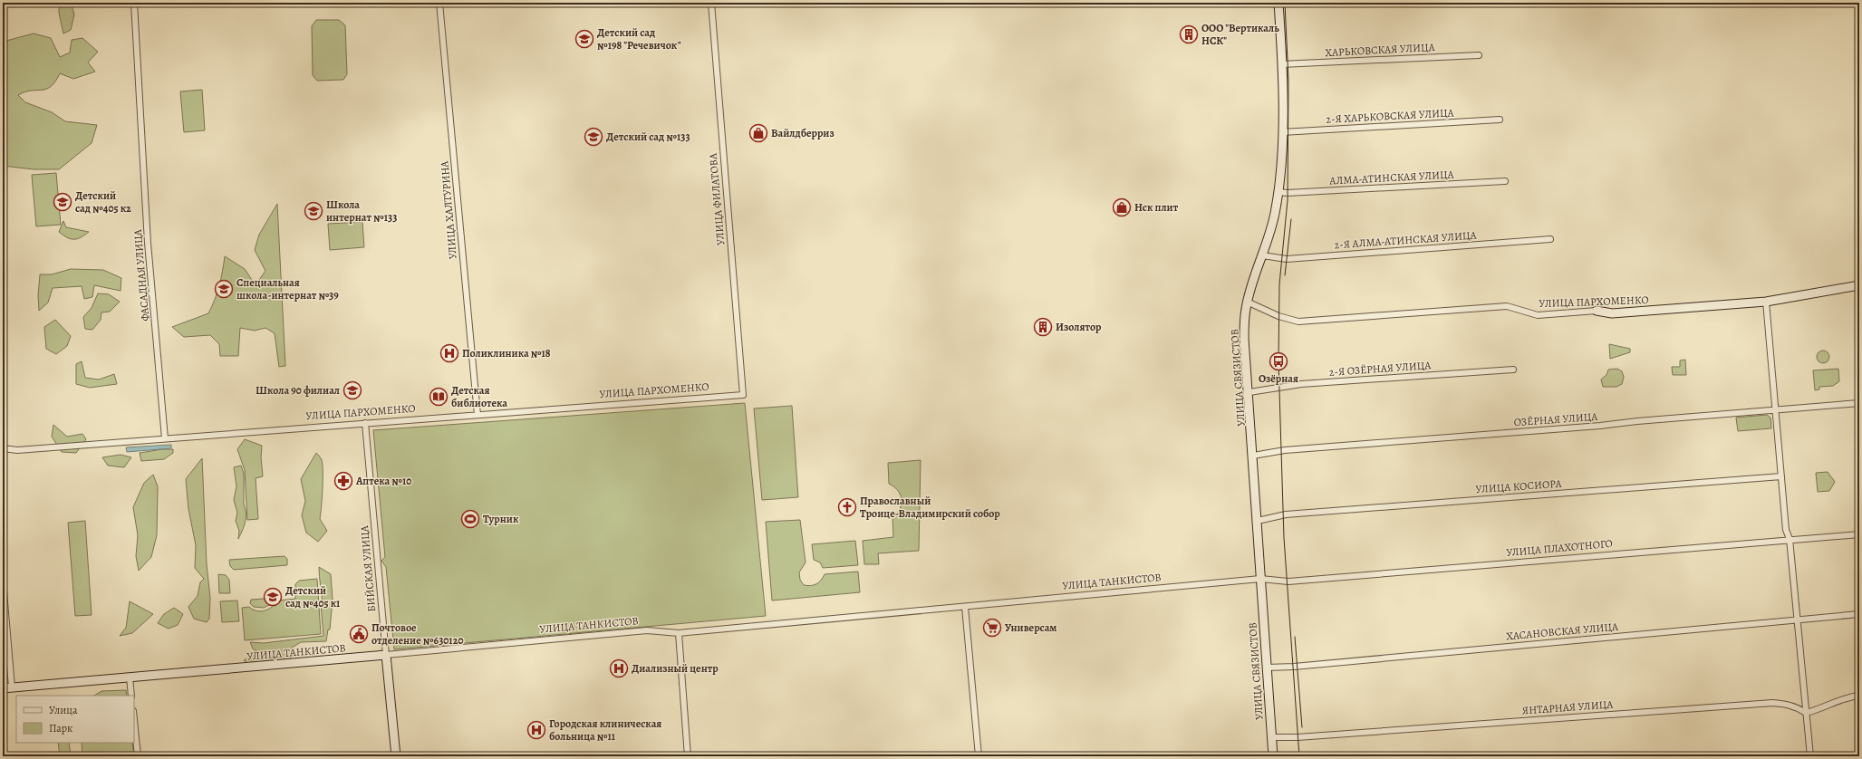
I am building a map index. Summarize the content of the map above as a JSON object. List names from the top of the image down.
{
  "streets": {
    "street": [
      "ХАРЬКОВСКАЯ УЛИЦА",
      "2-Я ХАРЬКОВСКАЯ УЛИЦА",
      "АЛМА-АТИНСКАЯ УЛИЦА",
      "УЛИЦА ФИЛАТОВА",
      "УЛИЦА ХАЛТУРИНА",
      "2-Я АЛМА-АТИНСКАЯ УЛИЦА",
      "ФАСАДНАЯ УЛИЦА",
      "УЛИЦА ПАРХОМЕНКО",
      "2-Я ОЗЁРНАЯ УЛИЦА",
      "УЛИЦА СВЯЗИСТОВ",
      "ОЗЁРНАЯ УЛИЦА",
      "УЛИЦА КОСИОРА",
      "УЛИЦА ПЛАХОТНОГО",
      "БИЙСКАЯ УЛИЦА",
      "УЛИЦА ТАНКИСТОВ",
      "ХАСАНОВСКАЯ УЛИЦА",
      "ЯНТАРНАЯ УЛИЦА"
    ]
  },
  "crossings": [
    ["ХАРЬКОВСКАЯ УЛИЦА", "УЛИЦА СВЯЗИСТОВ"],
    ["2-Я ХАРЬКОВСКАЯ УЛИЦА", "УЛИЦА СВЯЗИСТОВ"],
    ["АЛМА-АТИНСКАЯ УЛИЦА", "УЛИЦА СВЯЗИСТОВ"],
    ["УЛИЦА ФИЛАТОВА", "УЛИЦА ПАРХОМЕНКО"],
    ["УЛИЦА ХАЛТУРИНА", "УЛИЦА ПАРХОМЕНКО"],
    ["2-Я АЛМА-АТИНСКАЯ УЛИЦА", "УЛИЦА СВЯЗИСТОВ"],
    ["ФАСАДНАЯ УЛИЦА", "УЛИЦА ПАРХОМЕНКО"],
    ["УЛИЦА ПАРХОМЕНКО", "УЛИЦА СВЯЗИСТОВ"],
    ["УЛИЦА ПАРХОМЕНКО", "БИЙСКАЯ УЛИЦА"],
    ["2-Я ОЗЁРНАЯ УЛИЦА", "УЛИЦА СВЯЗИСТОВ"],
    ["УЛИЦА СВЯЗИСТОВ", "ОЗЁРНАЯ УЛИЦА"],
    ["УЛИЦА СВЯЗИСТОВ", "УЛИЦА КОСИОРА"],
    ["УЛИЦА СВЯЗИСТОВ", "УЛИЦА ПЛАХОТНОГО"],
    ["УЛИЦА СВЯЗИСТОВ", "УЛИЦА ТАНКИСТОВ"],
    ["УЛИЦА СВЯЗИСТОВ", "ХАСАНОВСКАЯ УЛИЦА"],
    ["УЛИЦА СВЯЗИСТОВ", "ЯНТАРНАЯ УЛИЦА"],
    ["УЛИЦА ПЛАХОТНОГО", "УЛИЦА ТАНКИСТОВ"],
    ["БИЙСКАЯ УЛИЦА", "УЛИЦА ТАНКИСТОВ"]
  ],
  "places": {
    "building": ["ООО \"Вертикаль НСК\"", "Изолятор"],
    "school or university": [
      "Детский сад №198 \"Речевичок\"",
      "Детский сад №133",
      "Детский сад №405 к2",
      "Школа интернат №133",
      "Специальная школа-интернат №39",
      "Школа 90 филиал",
      "Детский сад №405 к1"
    ],
    "shop": ["Вайлдберриз", "Нск плит"],
    "hospital": ["Поликлиника №18", "Диализный центр", "Городская клиническая больница №11"],
    "bus stop": ["Озёрная"],
    "library": ["Детская библиотека"],
    "pharmacy": ["Аптека №10"],
    "church": ["Православный Троице-Владимирский собор"],
    "sports": ["Турник"],
    "supermarket": ["Универсам"],
    "public building": ["Почтовое отделение №630120"]
  },
  "legend": ["Улица", "Парк"]
}
